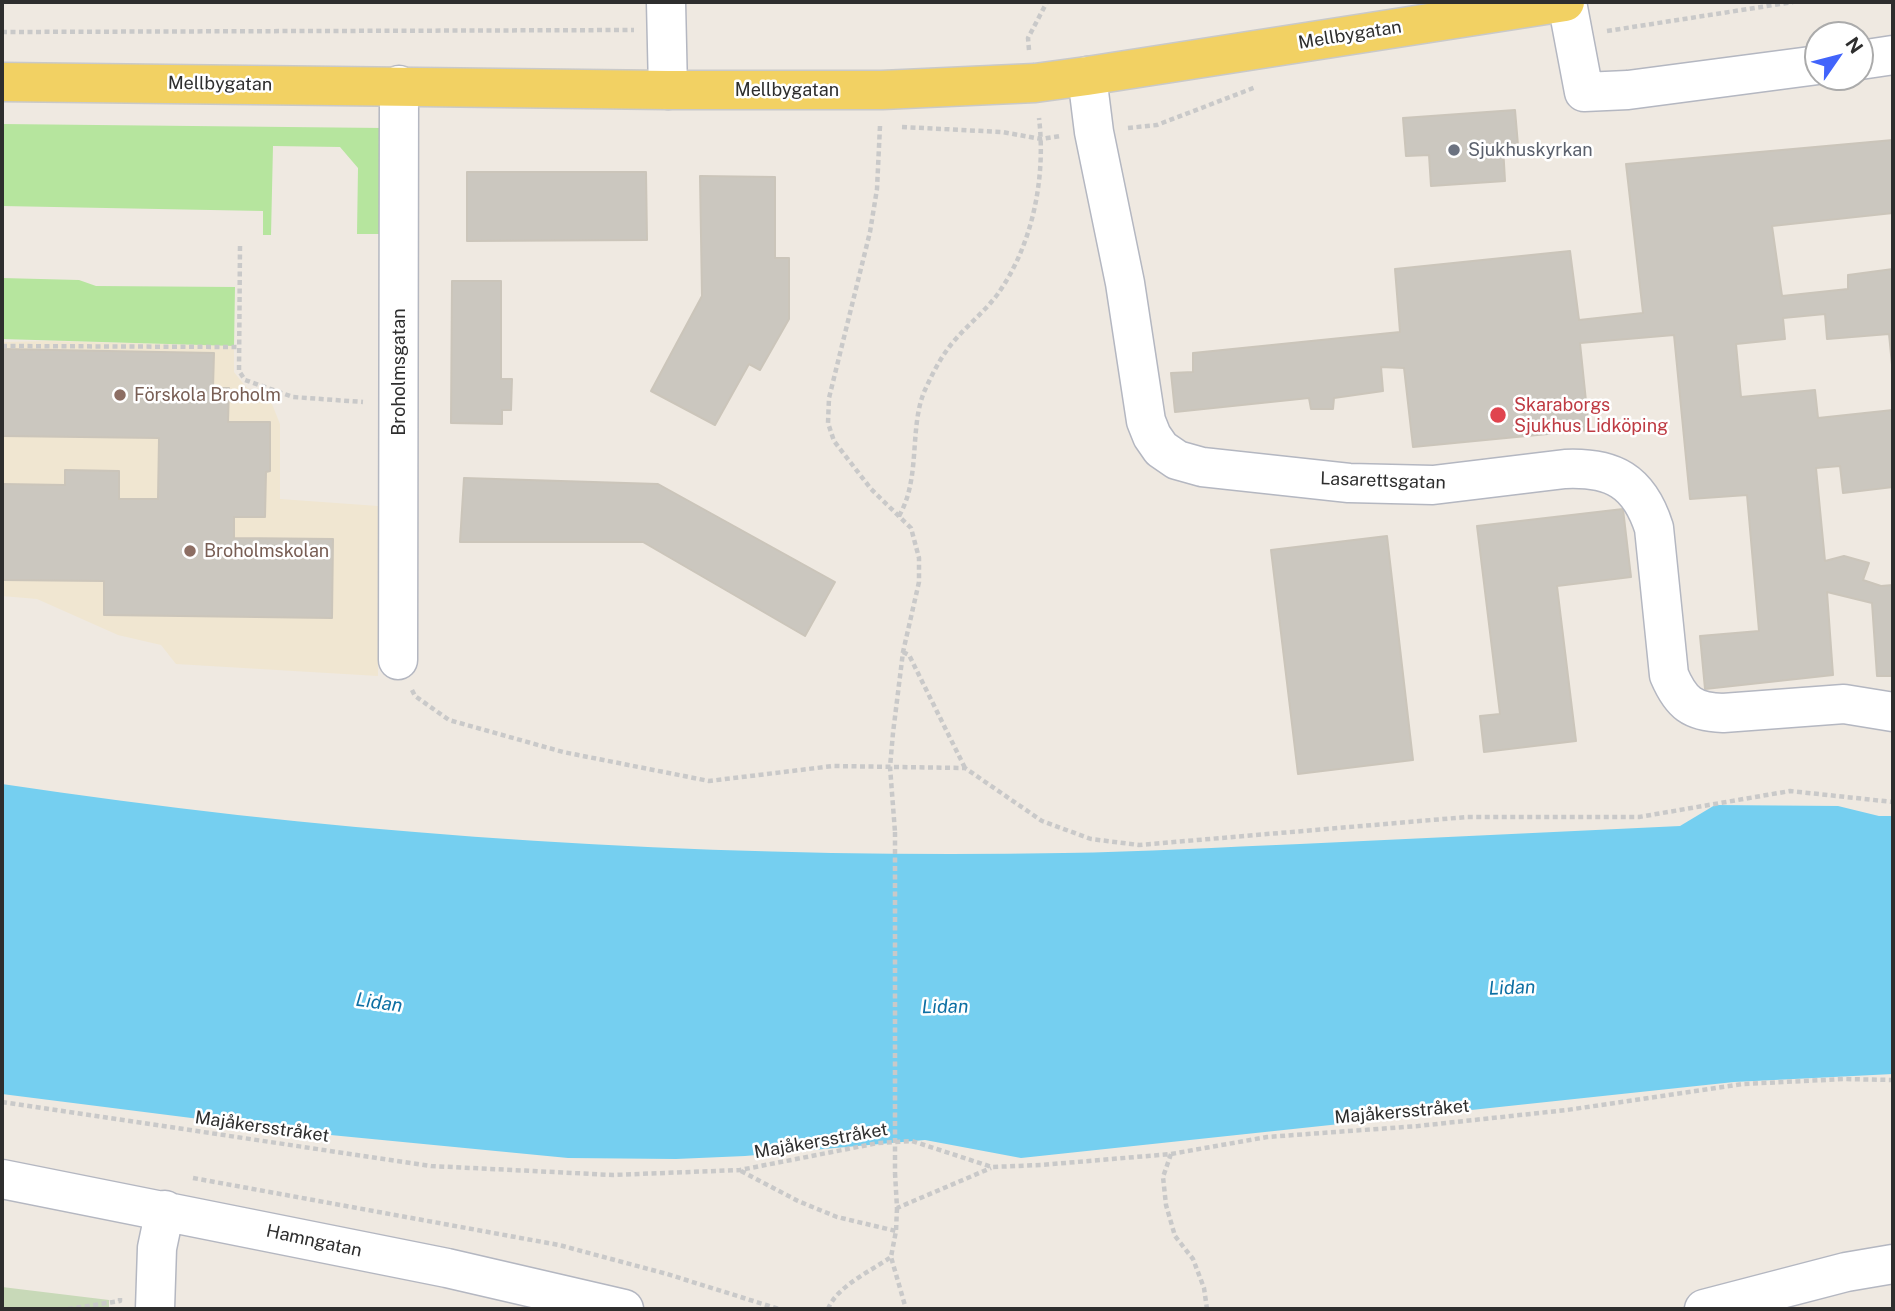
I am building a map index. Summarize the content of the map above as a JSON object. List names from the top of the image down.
{
  "streets": {
    "main road": ["Mellbygatan"],
    "street": ["Broholmsgatan", "Lasarettsgatan", "Hamngatan"],
    "path": ["Majåkersstråket"]
  },
  "crossings": [
    ["Mellbygatan", "Broholmsgatan"],
    ["Mellbygatan", "Lasarettsgatan"]
  ],
  "water": ["Lidan"],
  "places": [
    "Sjukhuskyrkan",
    "Förskola Broholm",
    "Skaraborgs Sjukhus Lidköping",
    "Broholmskolan"
  ],
  "north": "top right"
}
